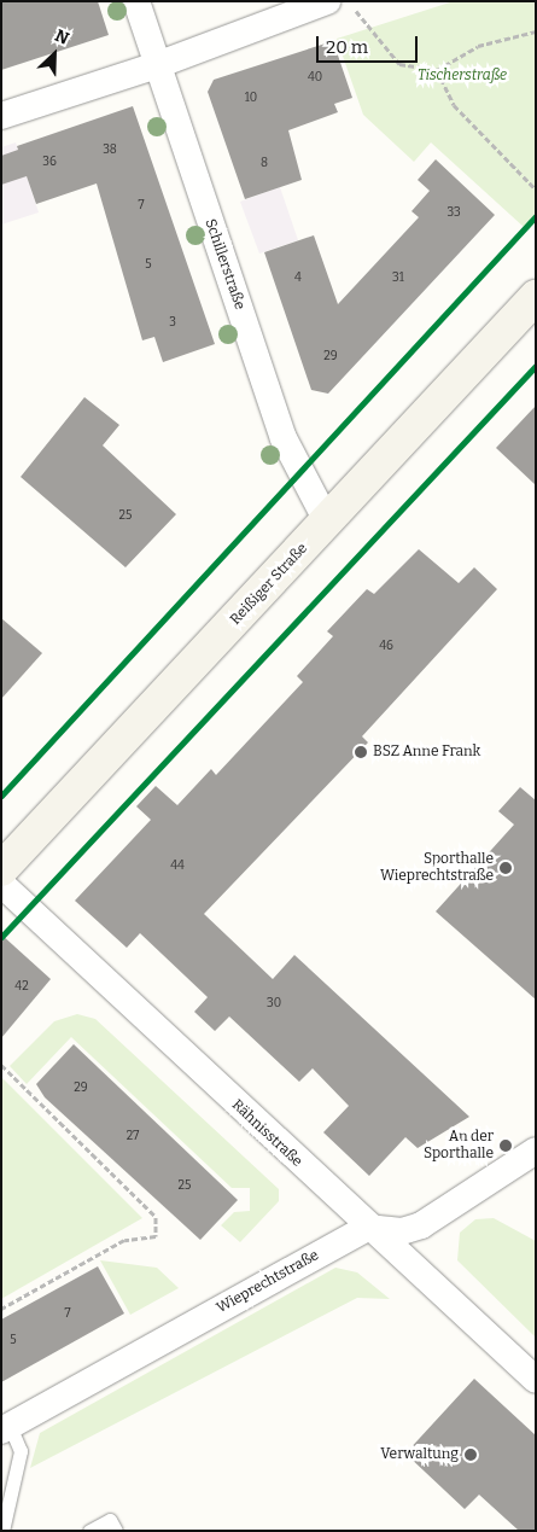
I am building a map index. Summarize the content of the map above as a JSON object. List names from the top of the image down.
{
  "streets": {
    "street": [
      "Schillerstraße",
      "Reißiger Straße",
      "Rähnisstraße",
      "Wieprechtstraße"
    ]
  },
  "crossings": [
    ["Schillerstraße", "Reißiger Straße"],
    ["Rähnisstraße", "Wieprechtstraße"]
  ],
  "parks": ["Tischerstraße"],
  "places": [
    "BSZ Anne Frank",
    "Sporthalle Wieprechtstraße",
    "An der Sporthalle",
    "Verwaltung"
  ],
  "house_numbers": [
    "40",
    "10",
    "38",
    "36",
    "8",
    "7",
    "33",
    "5",
    "4",
    "31",
    "3",
    "29",
    "25",
    "46",
    "44",
    "42",
    "30",
    "29",
    "27",
    "25",
    "7",
    "5"
  ],
  "scale_bar": "20 m",
  "north": "top right"
}
